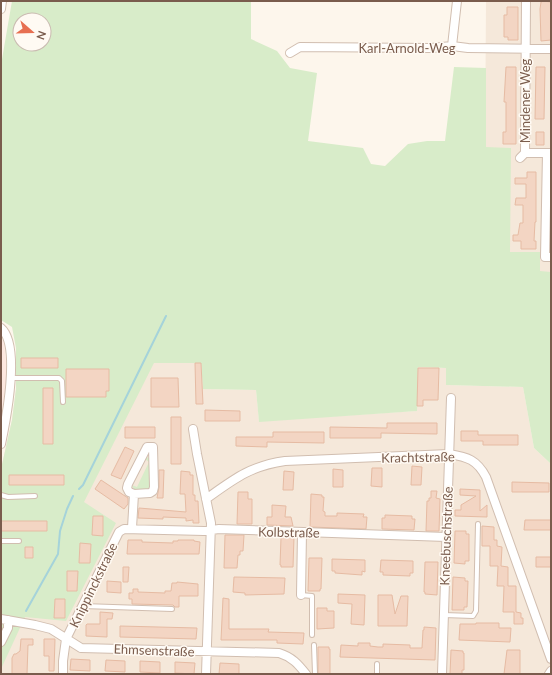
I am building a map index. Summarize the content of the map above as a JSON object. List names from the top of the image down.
{
  "streets": {
    "street": [
      "Karl-Arnold-Weg",
      "Mindener Weg",
      "Krachtstraße",
      "Kolbstraße",
      "Kneebuschstraße",
      "Knippinckstraße",
      "Ehmsenstraße"
    ]
  },
  "crossings": [
    ["Karl-Arnold-Weg", "Mindener Weg"],
    ["Krachtstraße", "Kneebuschstraße"],
    ["Kolbstraße", "Kneebuschstraße"],
    ["Kolbstraße", "Knippinckstraße"],
    ["Knippinckstraße", "Ehmsenstraße"]
  ],
  "north": "right"
}
